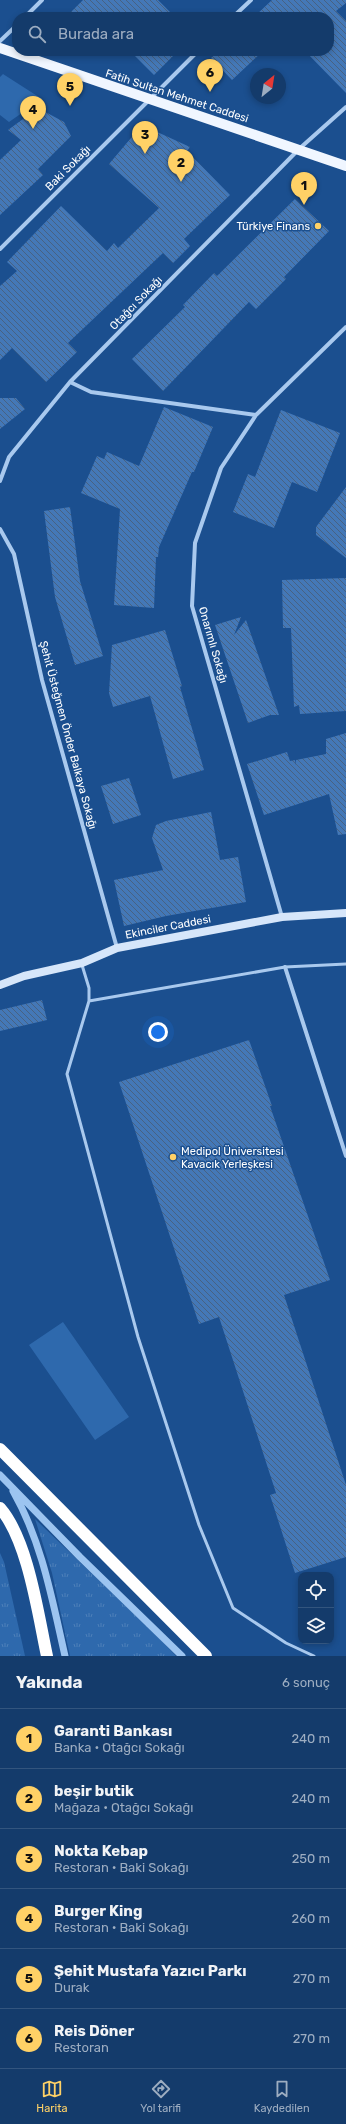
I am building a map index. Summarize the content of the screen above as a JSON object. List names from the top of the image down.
{
  "streets": {
    "main road": ["Fatih Sultan Mehmet Caddesi"],
    "street": [
      "Baki Sokağı",
      "Otağcı Sokağı",
      "Onarımlı Sokağı",
      "Şehit Üsteğmen Önder Balkaya Sokağı",
      "Ekinciler Caddesi"
    ]
  },
  "crossings": [
    ["Fatih Sultan Mehmet Caddesi", "Baki Sokağı"],
    ["Fatih Sultan Mehmet Caddesi", "Otağcı Sokağı"],
    ["Onarımlı Sokağı", "Ekinciler Caddesi"],
    ["Şehit Üsteğmen Önder Balkaya Sokağı", "Ekinciler Caddesi"]
  ],
  "places": ["Türkiye Finans", "Medipol Üniversitesi Kavacık Yerleşkesi"],
  "north": "top right",
  "page": {
    "search": "Burada ara",
    "pins": [
      "6",
      "5",
      "4",
      "3",
      "2",
      "1"
    ],
    "heading": ["Yakında", "6 sonuç"],
    "list": [
      {
        "mark": "1",
        "name": "Garanti Bankası",
        "note": "Banka · Otağcı Sokağı",
        "value": "240 m"
      },
      {
        "mark": "2",
        "name": "beşir butik",
        "note": "Mağaza · Otağcı Sokağı",
        "value": "240 m"
      },
      {
        "mark": "3",
        "name": "Nokta Kebap",
        "note": "Restoran · Baki Sokağı",
        "value": "250 m"
      },
      {
        "mark": "4",
        "name": "Burger King",
        "note": "Restoran · Baki Sokağı",
        "value": "260 m"
      },
      {
        "mark": "5",
        "name": "Şehit Mustafa Yazıcı Parkı",
        "note": "Durak",
        "value": "270 m"
      },
      {
        "mark": "6",
        "name": "Reis Döner",
        "note": "Restoran",
        "value": "270 m"
      }
    ],
    "nav": ["Harita", "Yol tarifi", "Kaydedilen"]
  }
}
